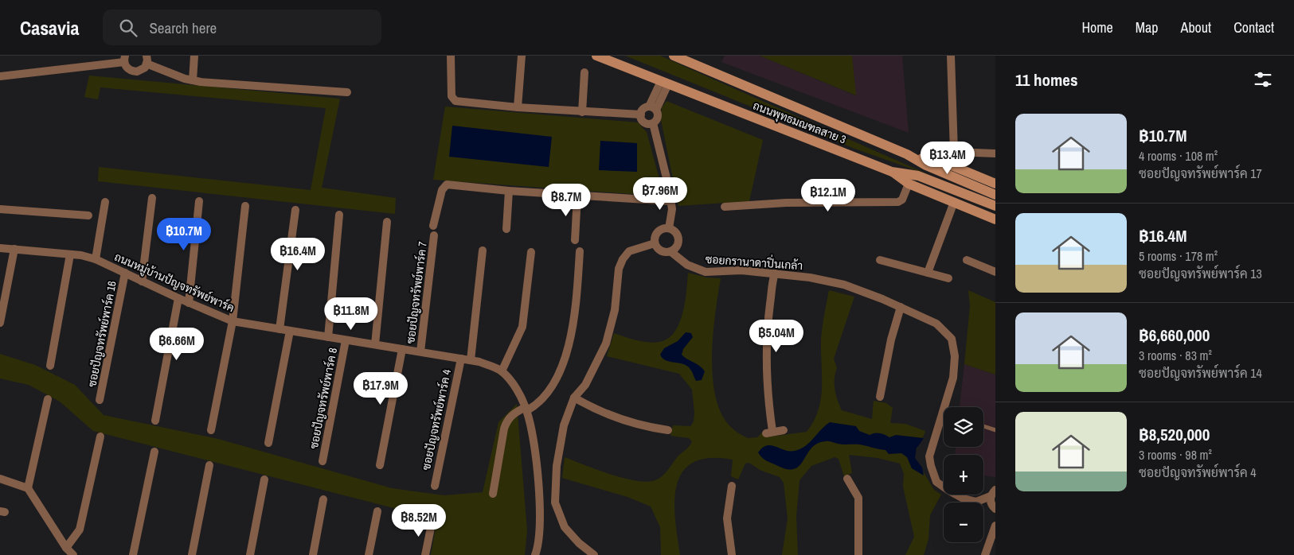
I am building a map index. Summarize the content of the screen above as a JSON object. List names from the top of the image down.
{
  "streets": {
    "main road": ["ถนนพุทธมณฑลสาย 3"],
    "street": [
      "ซอยกรานาดาปิ่นเกล้า",
      "ถนนหมู่บ้านปัญจทรัพย์พาร์ค",
      "ซอยปัญจทรัพย์พาร์ค 7",
      "ซอยปัญจทรัพย์พาร์ค 16",
      "ซอยปัญจทรัพย์พาร์ค 8",
      "ซอยปัญจทรัพย์พาร์ค 4"
    ]
  },
  "crossings": [
    ["ถนนหมู่บ้านปัญจทรัพย์พาร์ค", "ซอยปัญจทรัพย์พาร์ค 7"],
    ["ถนนหมู่บ้านปัญจทรัพย์พาร์ค", "ซอยปัญจทรัพย์พาร์ค 16"],
    ["ถนนหมู่บ้านปัญจทรัพย์พาร์ค", "ซอยปัญจทรัพย์พาร์ค 8"],
    ["ถนนหมู่บ้านปัญจทรัพย์พาร์ค", "ซอยปัญจทรัพย์พาร์ค 4"]
  ],
  "page": {
    "header": "Casavia",
    "search": "Search here",
    "nav": [
      "Home",
      "Map",
      "About",
      "Contact"
    ],
    "heading": "11 homes",
    "list": [
      {
        "name": "฿10.7M",
        "note": "4 rooms · 108 m² · ซอยปัญจทรัพย์พาร์ค 17"
      },
      {
        "name": "฿16.4M",
        "note": "5 rooms · 178 m² · ซอยปัญจทรัพย์พาร์ค 13"
      },
      {
        "name": "฿6,660,000",
        "note": "3 rooms · 83 m² · ซอยปัญจทรัพย์พาร์ค 14"
      },
      {
        "name": "฿8,520,000",
        "note": "3 rooms · 98 m² · ซอยปัญจทรัพย์พาร์ค 4"
      }
    ],
    "price": [
      "฿13.4M",
      "฿7.96M",
      "฿12.1M",
      "฿8.7M",
      "฿10.7M",
      "฿16.4M",
      "฿11.8M",
      "฿5.04M",
      "฿6.66M",
      "฿17.9M",
      "฿8.52M"
    ],
    "map_buttons": ["+", "−"]
  }
}
